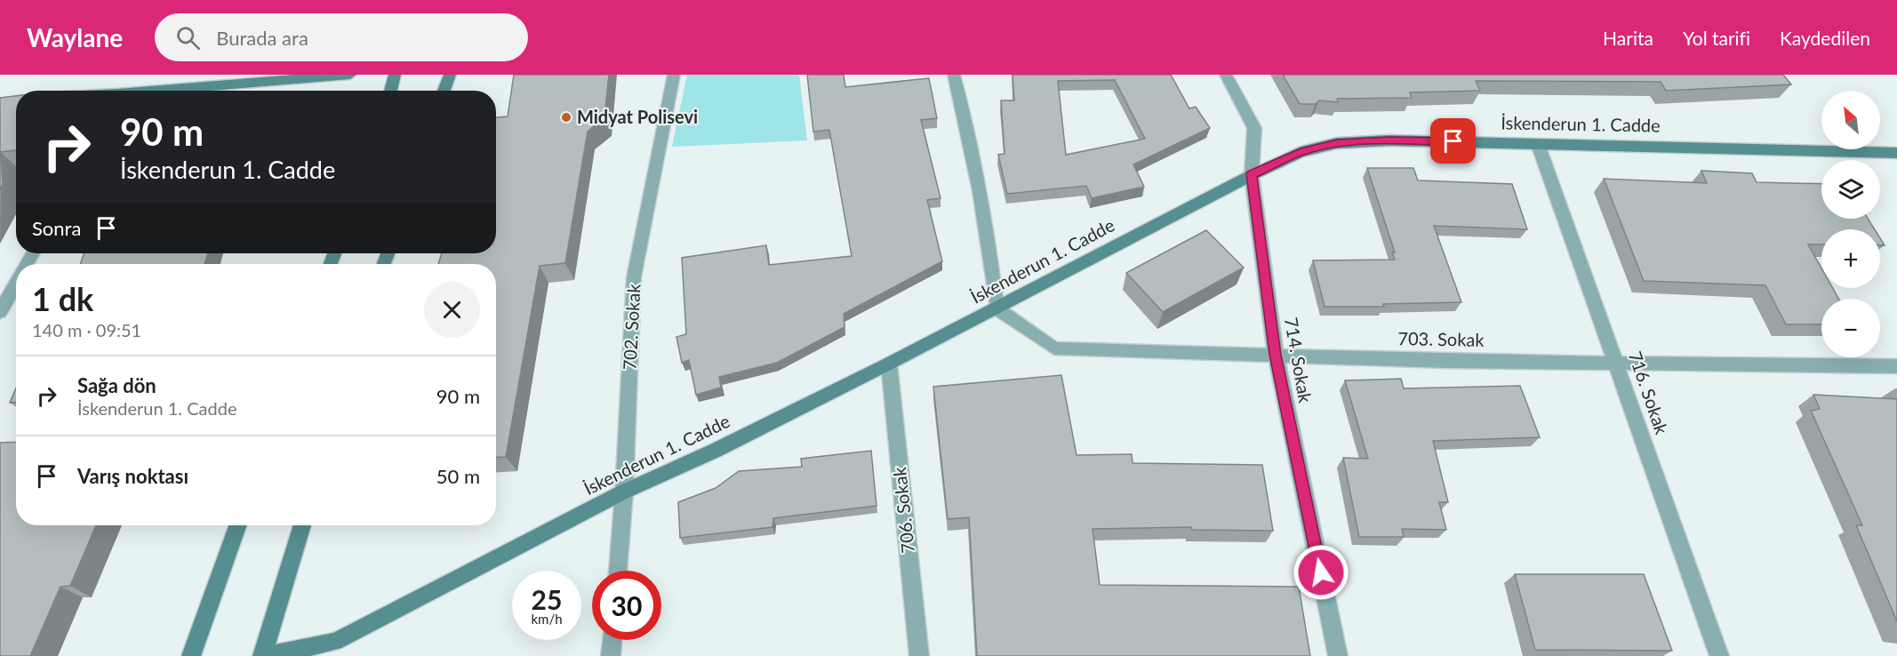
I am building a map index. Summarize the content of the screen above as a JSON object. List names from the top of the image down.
{
  "streets": {
    "street": [
      "İskenderun 1. Cadde",
      "702. Sokak",
      "703. Sokak",
      "714. Sokak",
      "716. Sokak",
      "706. Sokak"
    ]
  },
  "crossings": [
    ["İskenderun 1. Cadde", "702. Sokak"],
    ["İskenderun 1. Cadde", "703. Sokak"],
    ["İskenderun 1. Cadde", "714. Sokak"],
    ["İskenderun 1. Cadde", "716. Sokak"],
    ["İskenderun 1. Cadde", "706. Sokak"],
    ["703. Sokak", "714. Sokak"],
    ["703. Sokak", "716. Sokak"]
  ],
  "places": ["Midyat Polisevi"],
  "north": "top left",
  "page": {
    "header": "Waylane",
    "search": "Burada ara",
    "nav": ["Harita", "Yol tarifi", "Kaydedilen"],
    "map_buttons": ["+", "−"],
    "turn": ["90 m", "İskenderun 1. Cadde"],
    "then": "Sonra",
    "heading": ["1 dk", "140 m · 09:51"],
    "list": [
      {
        "name": "Sağa dön",
        "note": "İskenderun 1. Cadde",
        "value": "90 m"
      },
      {
        "name": "Varış noktası",
        "value": "50 m"
      }
    ],
    "speed": "25 km/h",
    "limit": "30"
  }
}
